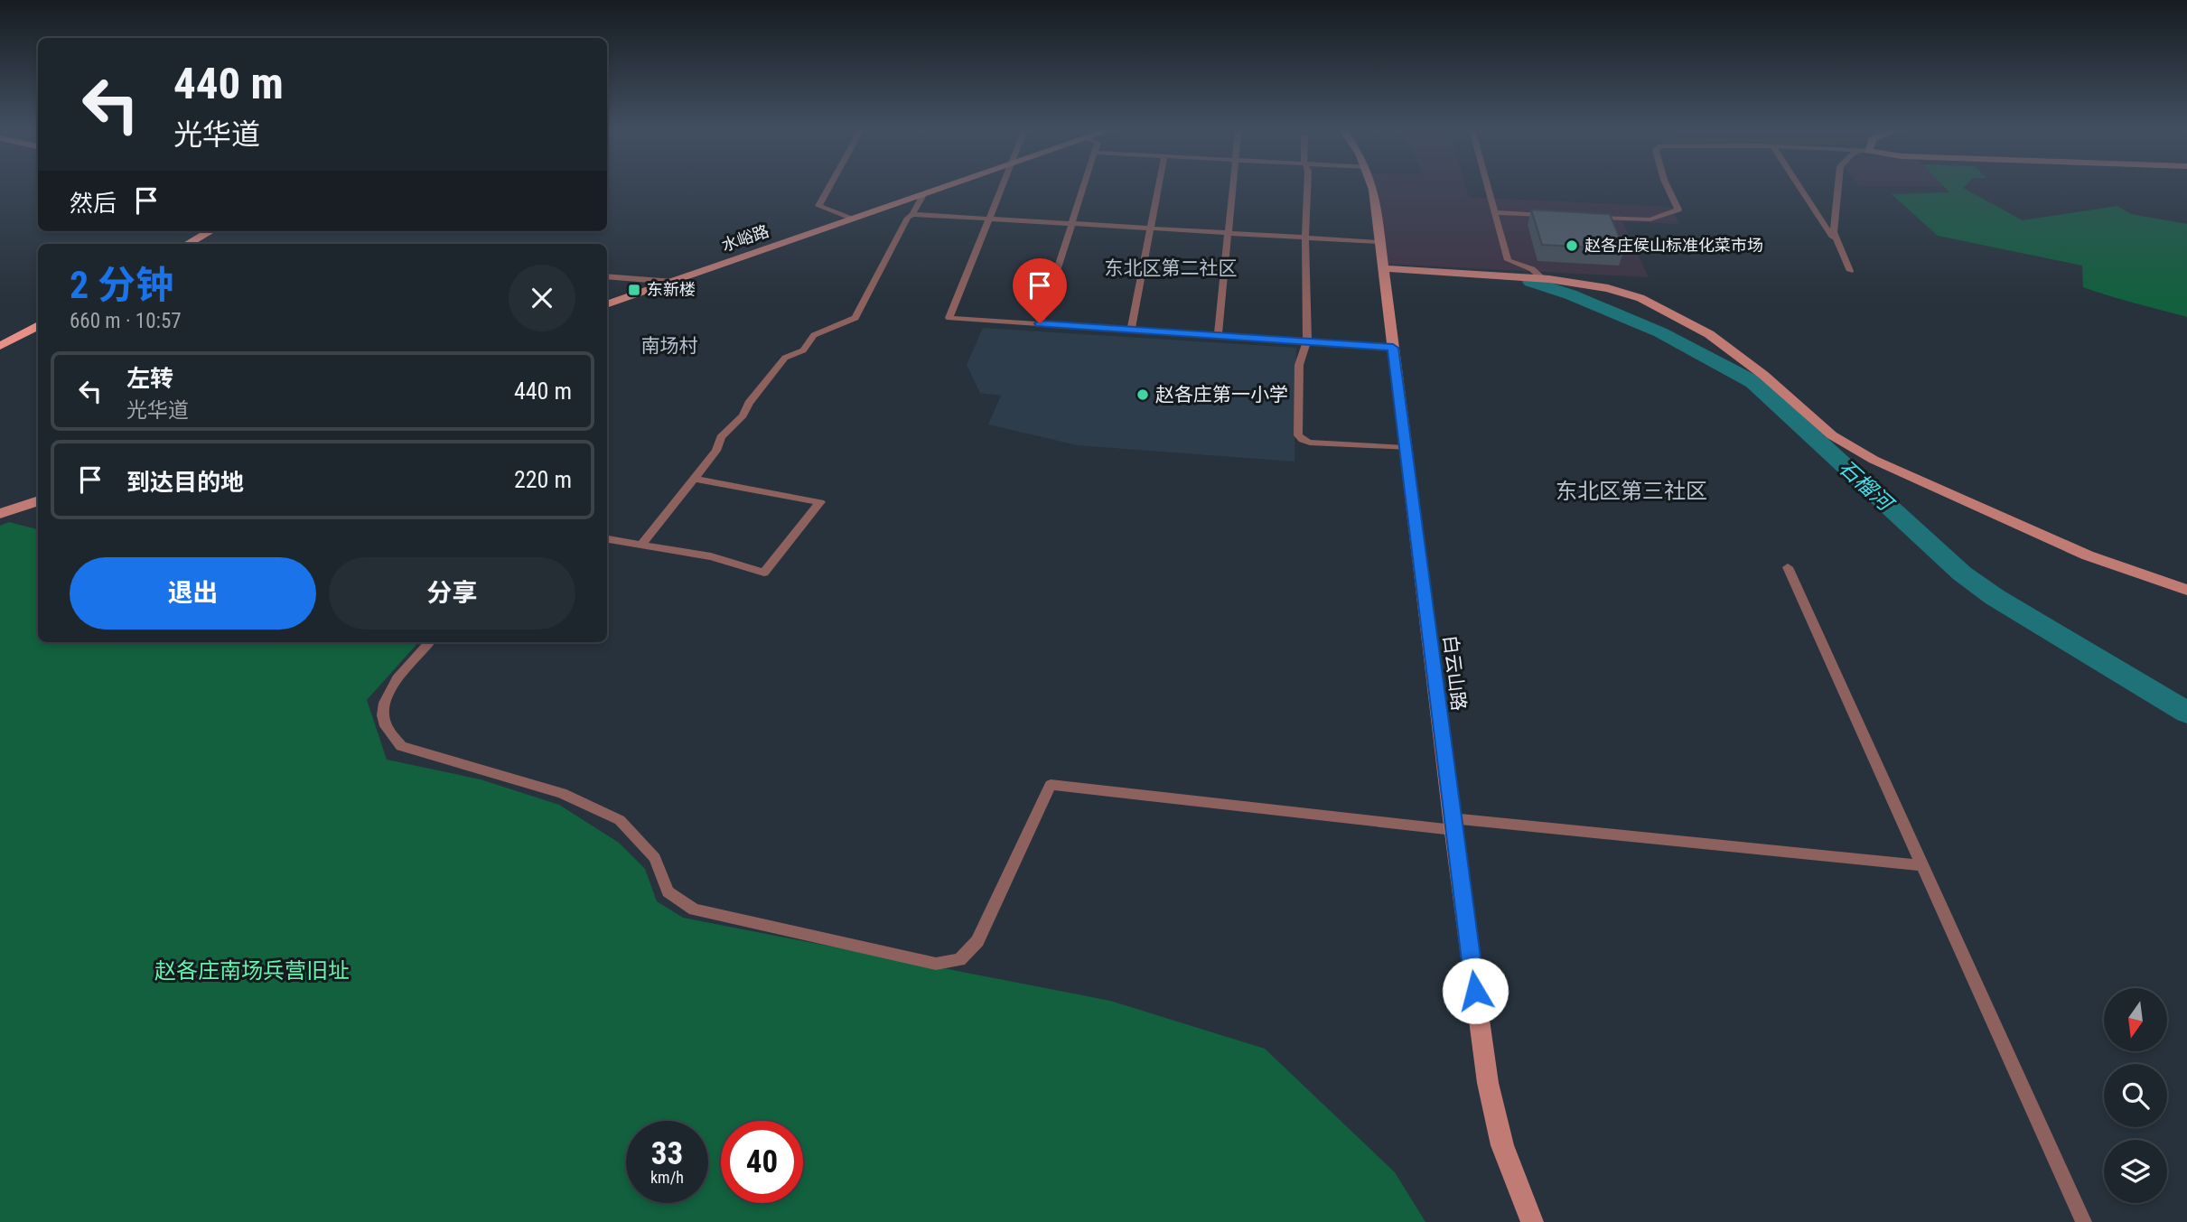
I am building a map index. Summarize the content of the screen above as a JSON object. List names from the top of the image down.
{
  "streets": {
    "street": ["水峪路", "白云山路"]
  },
  "districts": ["东北区第二社区", "南场村", "东北区第三社区"],
  "water": ["石榴河"],
  "parks": ["赵各庄南场兵营旧址"],
  "places": {
    "other": ["赵各庄侯山标准化菜市场", "赵各庄第一小学"],
    "transit": ["东新楼"]
  },
  "north": "bottom",
  "page": {
    "turn": ["440 m", "光华道"],
    "then": "然后",
    "heading": ["2 分钟", "660 m · 10:57"],
    "list": [
      {
        "name": "左转",
        "note": "光华道",
        "value": "440 m"
      },
      {
        "name": "到达目的地",
        "value": "220 m"
      }
    ],
    "buttons": ["退出", "分享"],
    "speed": "33 km/h",
    "limit": "40"
  }
}
